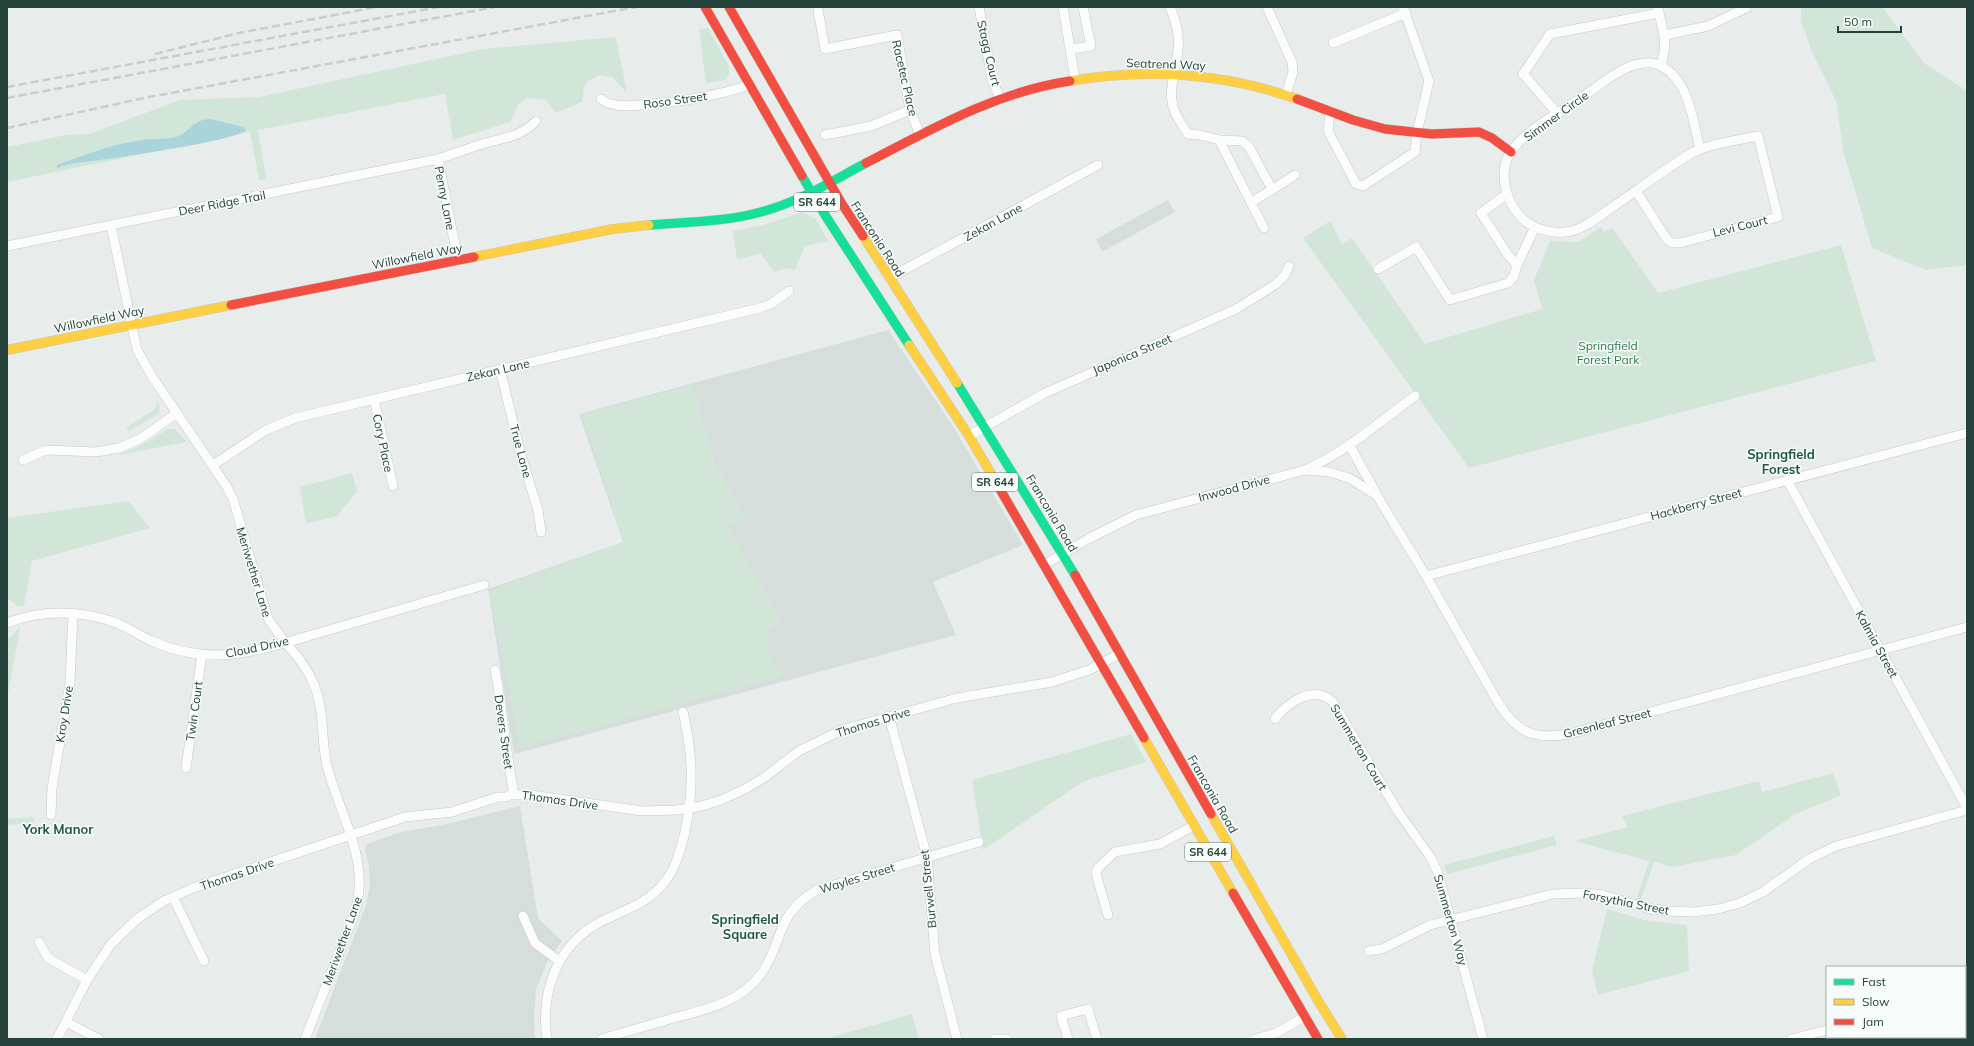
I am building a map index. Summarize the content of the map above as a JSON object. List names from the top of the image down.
{
  "streets": {
    "main road": [
      "Seatrend Way",
      "SR 644",
      "Franconia Road",
      "Willowfield Way"
    ],
    "street": [
      "Stagg Court",
      "Racetec Place",
      "Roso Street",
      "Simmer Circle",
      "Penny Lane",
      "Deer Ridge Trail",
      "Zekan Lane",
      "Levi Court",
      "Japonica Street",
      "Cory Place",
      "True Lane",
      "Inwood Drive",
      "Hackberry Street",
      "Meriwether Lane",
      "Kalmia Street",
      "Cloud Drive",
      "Twin Court",
      "Kroy Drive",
      "Thomas Drive",
      "Greenleaf Street",
      "Devers Street",
      "Summerton Court",
      "Wayles Street",
      "Burwell Street",
      "Forsythia Street",
      "Summerton Way"
    ]
  },
  "crossings": [
    ["Stagg Court", "Seatrend Way"],
    ["Seatrend Way", "Racetec Place"],
    ["Seatrend Way", "Simmer Circle"],
    ["Seatrend Way", "Franconia Road"],
    ["Seatrend Way", "Willowfield Way"],
    ["Roso Street", "SR 644"],
    ["Simmer Circle", "Levi Court"],
    ["Penny Lane", "Deer Ridge Trail"],
    ["Penny Lane", "Willowfield Way"],
    ["SR 644", "Willowfield Way"],
    ["SR 644", "Japonica Street"],
    ["SR 644", "Inwood Drive"],
    ["SR 644", "Thomas Drive"],
    ["Deer Ridge Trail", "Meriwether Lane"],
    ["Zekan Lane", "Franconia Road"],
    ["Zekan Lane", "Cory Place"],
    ["Zekan Lane", "True Lane"],
    ["Zekan Lane", "Meriwether Lane"],
    ["Franconia Road", "Willowfield Way"],
    ["Franconia Road", "Japonica Street"],
    ["Franconia Road", "Inwood Drive"],
    ["Franconia Road", "Thomas Drive"],
    ["Willowfield Way", "Meriwether Lane"],
    ["Inwood Drive", "Greenleaf Street"],
    ["Hackberry Street", "Kalmia Street"],
    ["Hackberry Street", "Greenleaf Street"],
    ["Meriwether Lane", "Cloud Drive"],
    ["Meriwether Lane", "Thomas Drive"],
    ["Kalmia Street", "Greenleaf Street"],
    ["Kalmia Street", "Forsythia Street"],
    ["Cloud Drive", "Twin Court"],
    ["Cloud Drive", "Kroy Drive"],
    ["Thomas Drive", "Devers Street"],
    ["Thomas Drive", "Burwell Street"],
    ["Summerton Court", "Summerton Way"],
    ["Wayles Street", "Burwell Street"],
    ["Forsythia Street", "Summerton Way"]
  ],
  "districts": ["Springfield Forest", "York Manor", "Springfield Square"],
  "parks": ["Springfield Forest Park"],
  "legend": ["Fast", "Slow", "Jam"],
  "scale_bar": "50 m"
}
